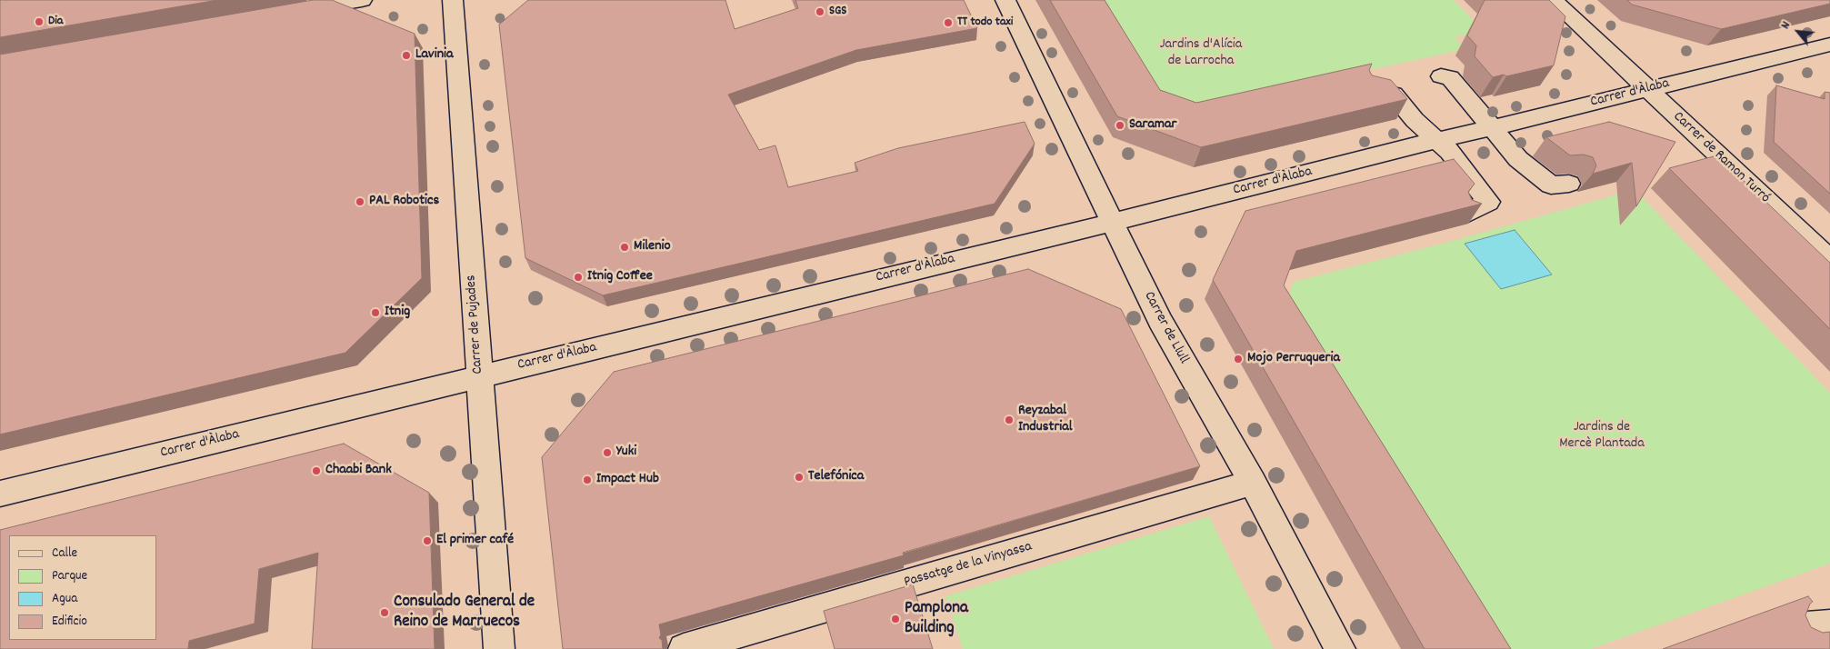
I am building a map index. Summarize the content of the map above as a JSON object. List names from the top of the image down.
{
  "streets": {
    "street": [
      "Carrer d'Àlaba",
      "Carrer de Ramon Turró",
      "Carrer de Pujades",
      "Carrer de Llull",
      "Passatge de la Vinyassa"
    ]
  },
  "crossings": [
    ["Carrer d'Àlaba", "Carrer de Ramon Turró"],
    ["Carrer d'Àlaba", "Carrer de Pujades"],
    ["Carrer d'Àlaba", "Carrer de Llull"],
    ["Carrer de Llull", "Passatge de la Vinyassa"]
  ],
  "parks": ["Jardins d'Alícia de Larrocha", "Jardins de Mercè Plantada"],
  "places": [
    "SGS",
    "Dia",
    "TT todo taxi",
    "Lavinia",
    "Saramar",
    "PAL Robotics",
    "Milenio",
    "Itnig Coffee",
    "Itnig",
    "Mojo Perruqueria",
    "Reyzabal Industrial",
    "Yuki",
    "Chaabi Bank",
    "Telefónica",
    "Impact Hub",
    "El primer café",
    "Consulado General de Reino de Marruecos",
    "Pamplona Building"
  ],
  "legend": [
    "Calle",
    "Parque",
    "Agua",
    "Edificio"
  ],
  "north": "top left"
}
